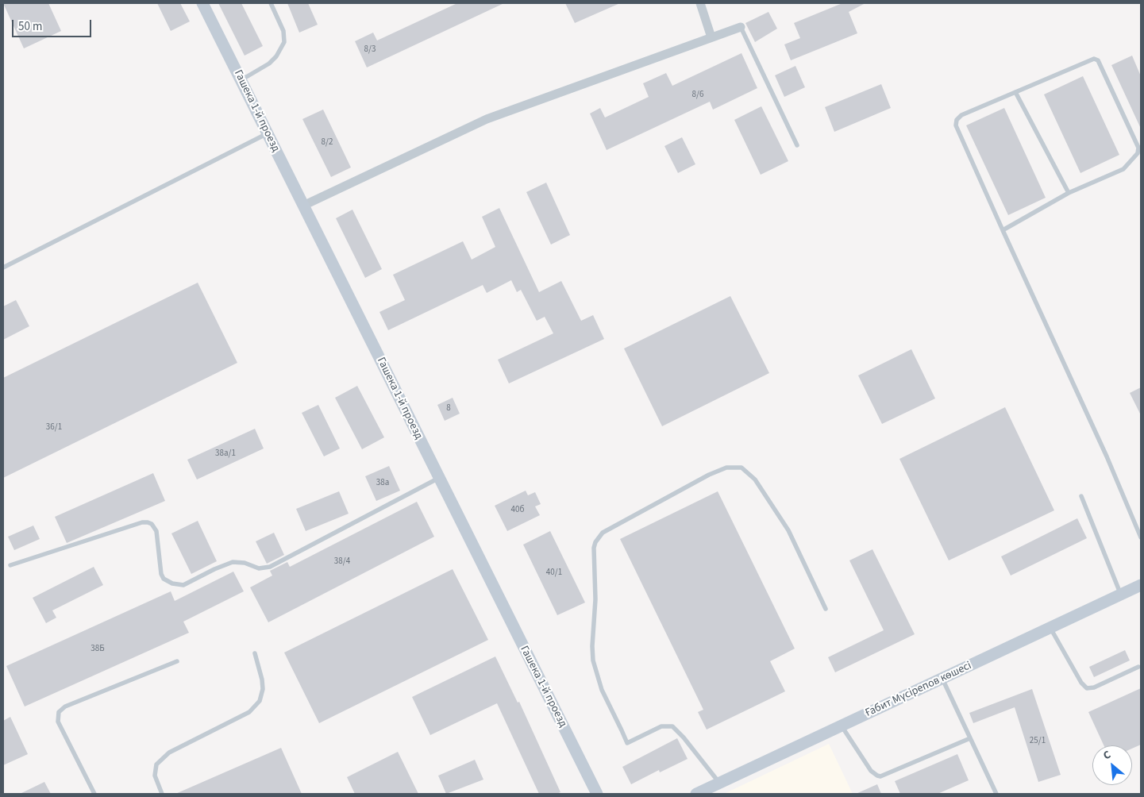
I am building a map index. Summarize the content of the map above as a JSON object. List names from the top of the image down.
{
  "streets": {
    "main road": ["Гашека 1-й проезд", "Ғабит Мүсірепов көшесі"]
  },
  "house_numbers": [
    "8/3",
    "8/6",
    "8/2",
    "8",
    "36/1",
    "38а/1",
    "38а",
    "40б",
    "38/4",
    "40/1",
    "38Б",
    "25/1"
  ],
  "scale_bar": "50 m",
  "north": "top left"
}
